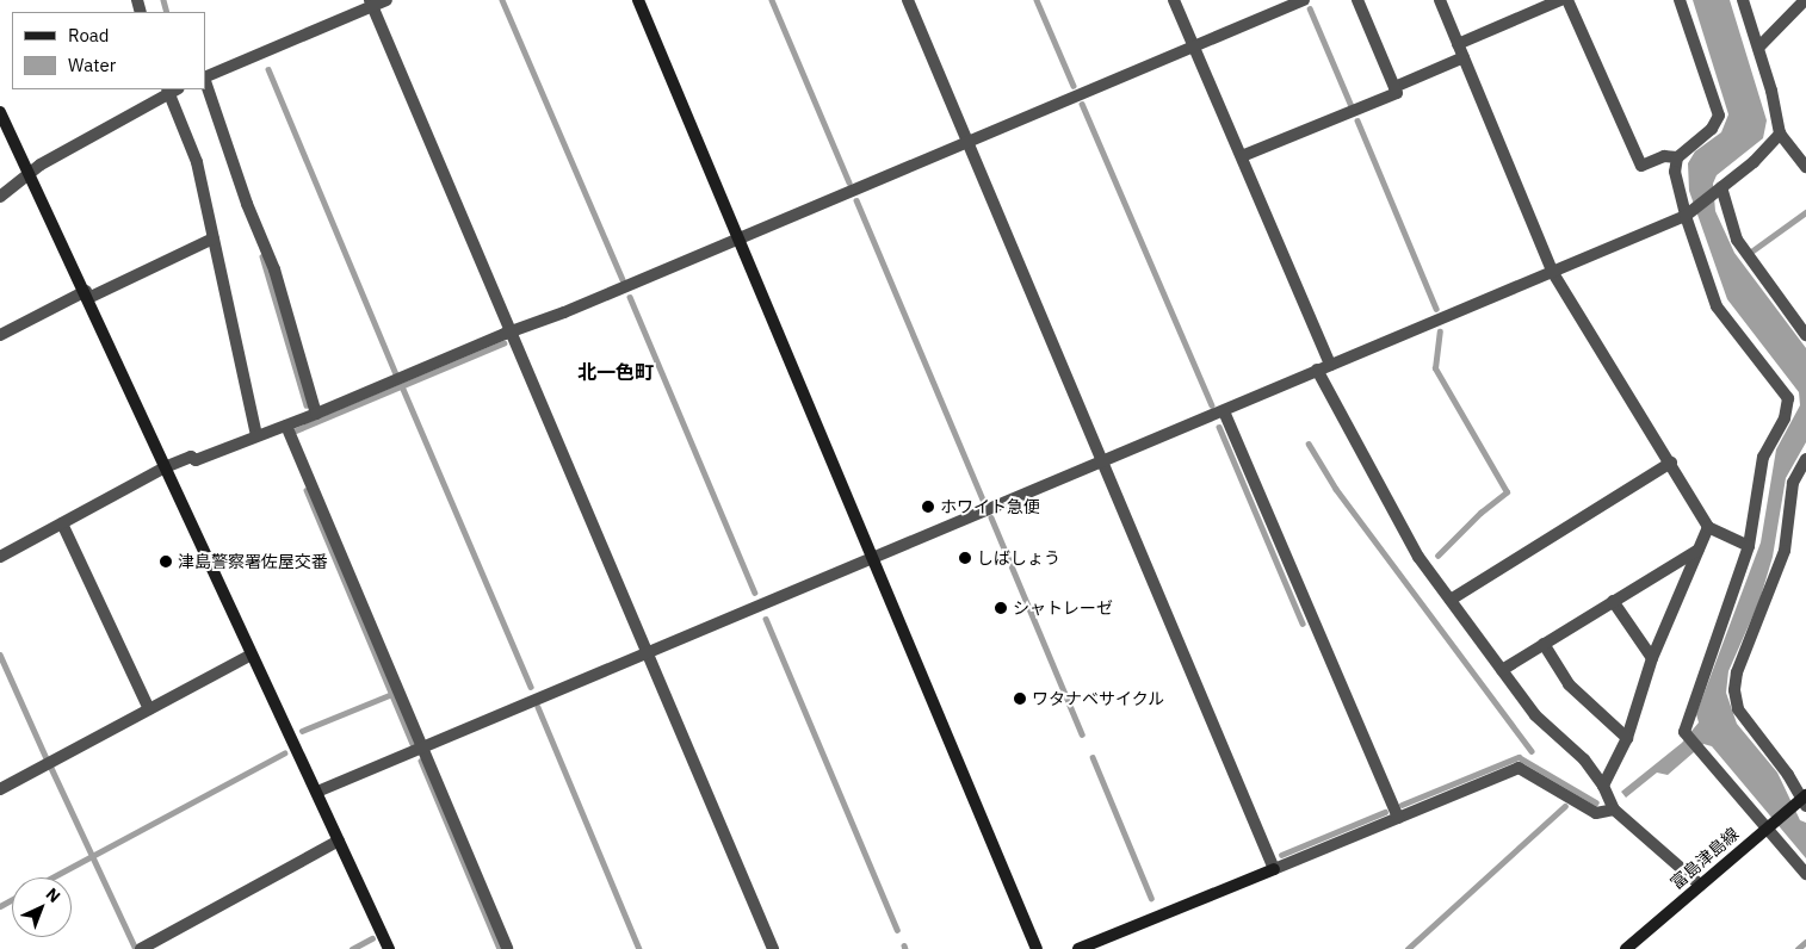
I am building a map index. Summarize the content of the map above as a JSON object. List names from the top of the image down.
{
  "streets": {
    "street": ["富島津島線"]
  },
  "districts": ["北一色町"],
  "places": [
    "ホワイト急便",
    "しばしょう",
    "津島警察署佐屋交番",
    "シャトレーゼ",
    "ワタナベサイクル"
  ],
  "legend": ["Road", "Water"],
  "north": "top right"
}
